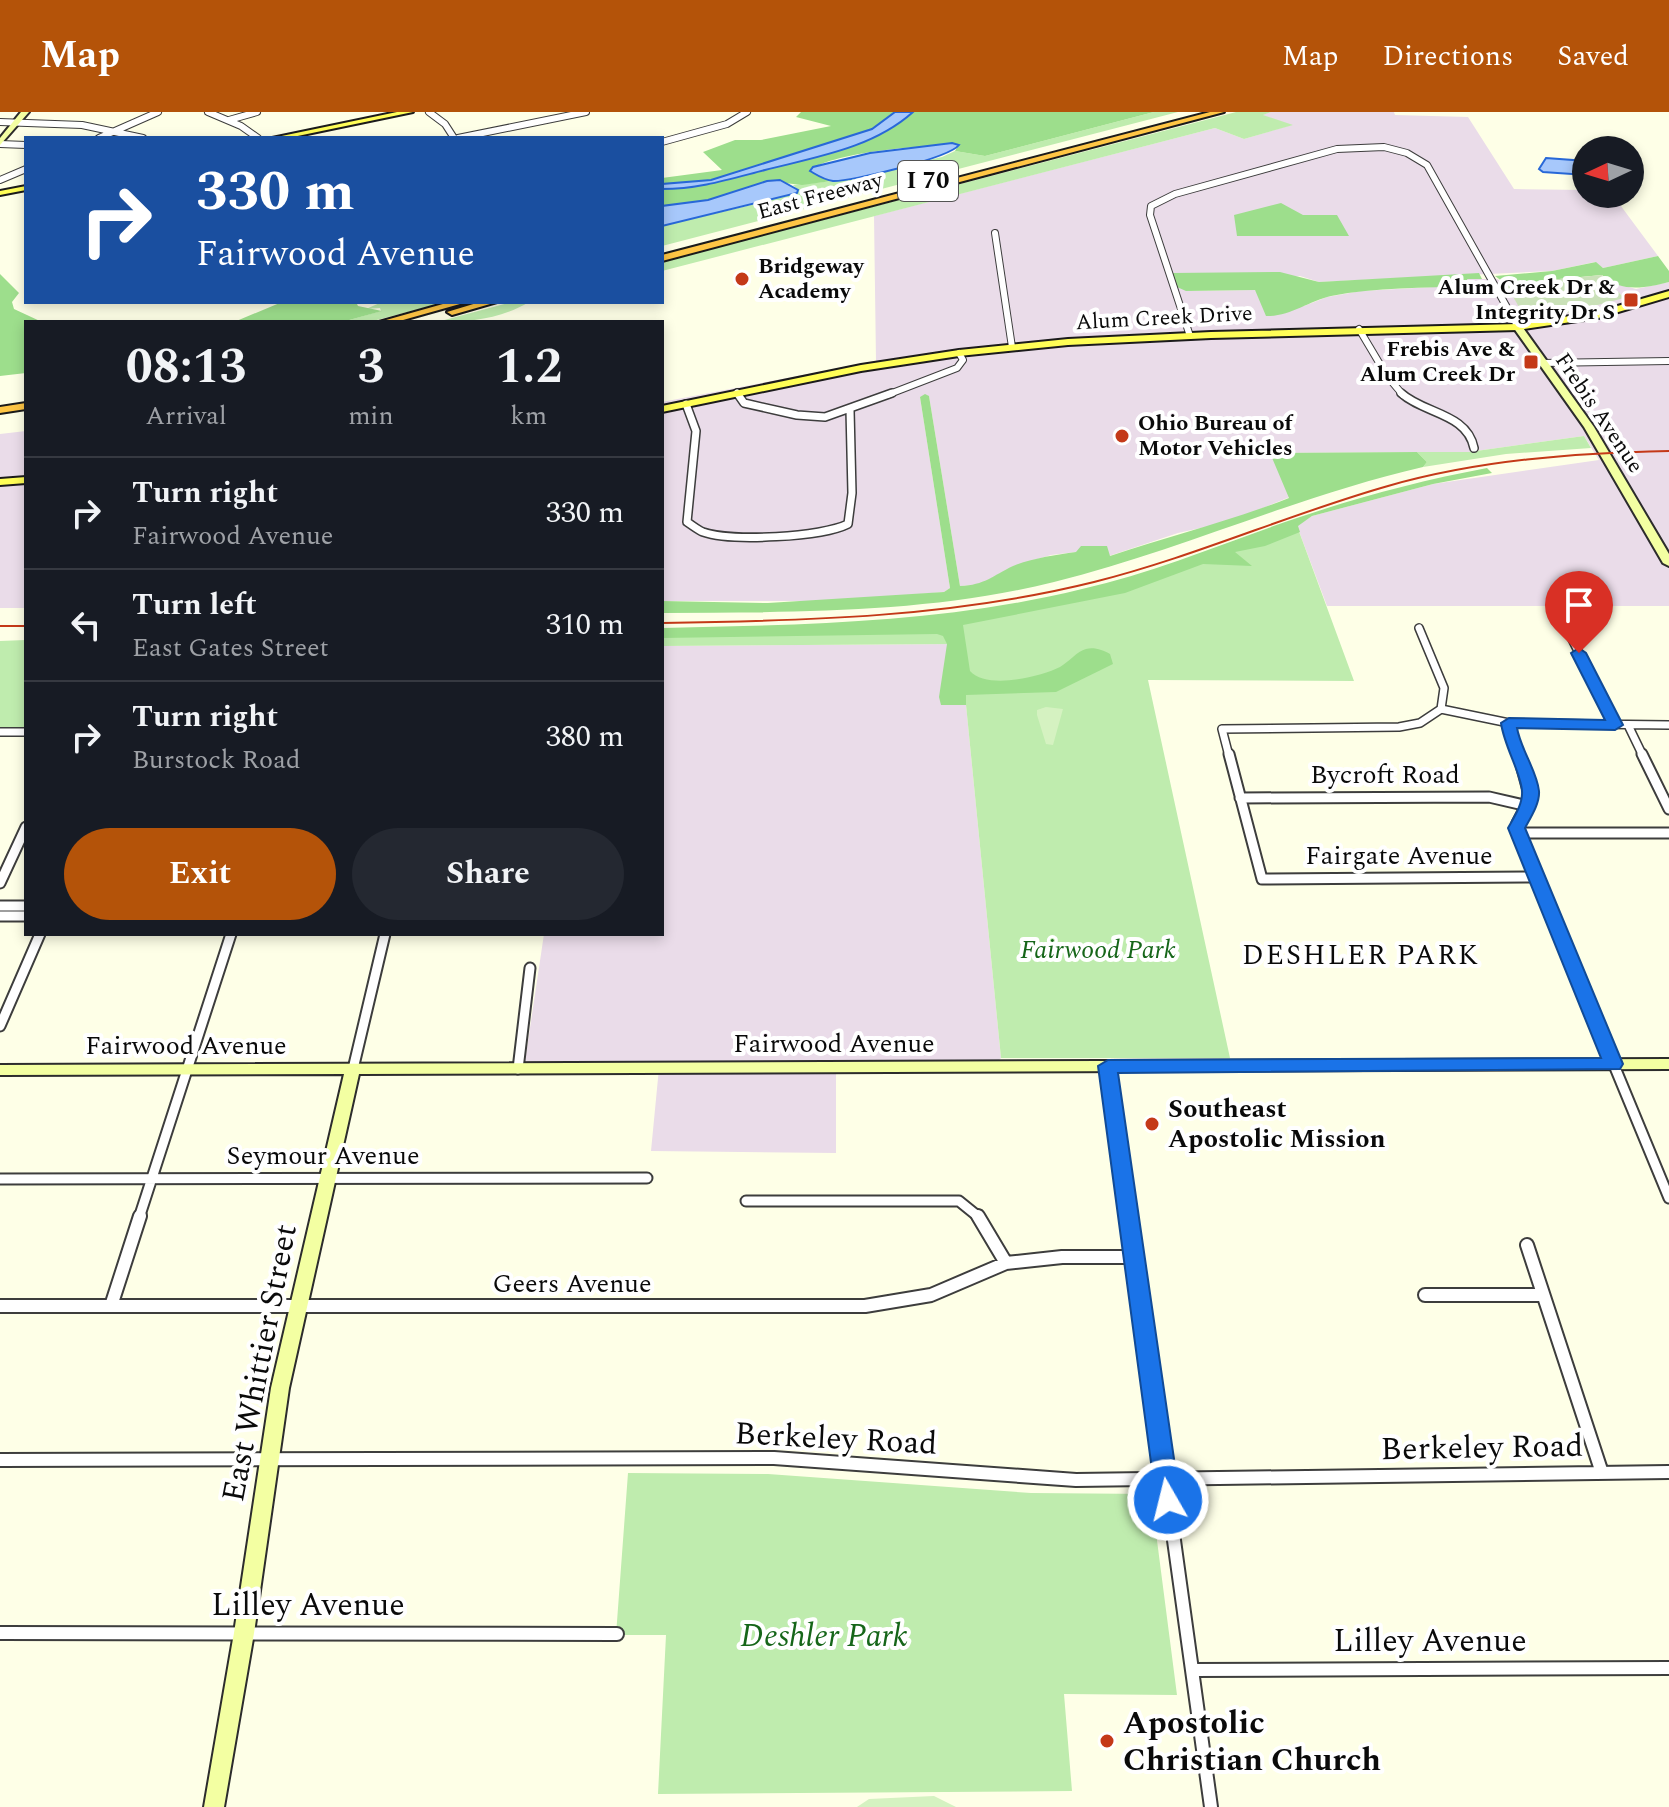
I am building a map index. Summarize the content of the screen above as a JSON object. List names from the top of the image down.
{
  "streets": {
    "highway": ["I 70", "East Freeway"],
    "main road": ["Alum Creek Drive"],
    "street": [
      "Frebis Avenue",
      "Bycroft Road",
      "Fairgate Avenue",
      "Fairwood Avenue",
      "Seymour Avenue",
      "Geers Avenue",
      "East Whittier Street",
      "Berkeley Road",
      "Lilley Avenue"
    ]
  },
  "crossings": [
    ["Alum Creek Drive", "Frebis Avenue"],
    ["Bycroft Road", "Fairgate Avenue"],
    ["Fairwood Avenue", "East Whittier Street"],
    ["Seymour Avenue", "East Whittier Street"],
    ["Geers Avenue", "East Whittier Street"],
    ["East Whittier Street", "Berkeley Road"],
    ["East Whittier Street", "Lilley Avenue"]
  ],
  "districts": ["DESHLER PARK"],
  "parks": ["Fairwood Park", "Deshler Park"],
  "places": {
    "other": [
      "Bridgeway Academy",
      "Ohio Bureau of Motor Vehicles",
      "Southeast Apostolic Mission",
      "Apostolic Christian Church"
    ],
    "transit": ["Alum Creek Dr & Integrity Dr S", "Frebis Ave & Alum Creek Dr"]
  },
  "north": "left",
  "page": {
    "header": "Map",
    "nav": ["Map", "Directions", "Saved"],
    "turn": ["330 m", "Fairwood Avenue"],
    "eta": [
      "08:13",
      "Arrival",
      "3",
      "min",
      "1.2",
      "km"
    ],
    "list": [
      {
        "name": "Turn right",
        "note": "Fairwood Avenue",
        "value": "330 m"
      },
      {
        "name": "Turn left",
        "note": "East Gates Street",
        "value": "310 m"
      },
      {
        "name": "Turn right",
        "note": "Burstock Road",
        "value": "380 m"
      }
    ],
    "buttons": ["Exit", "Share"]
  }
}
